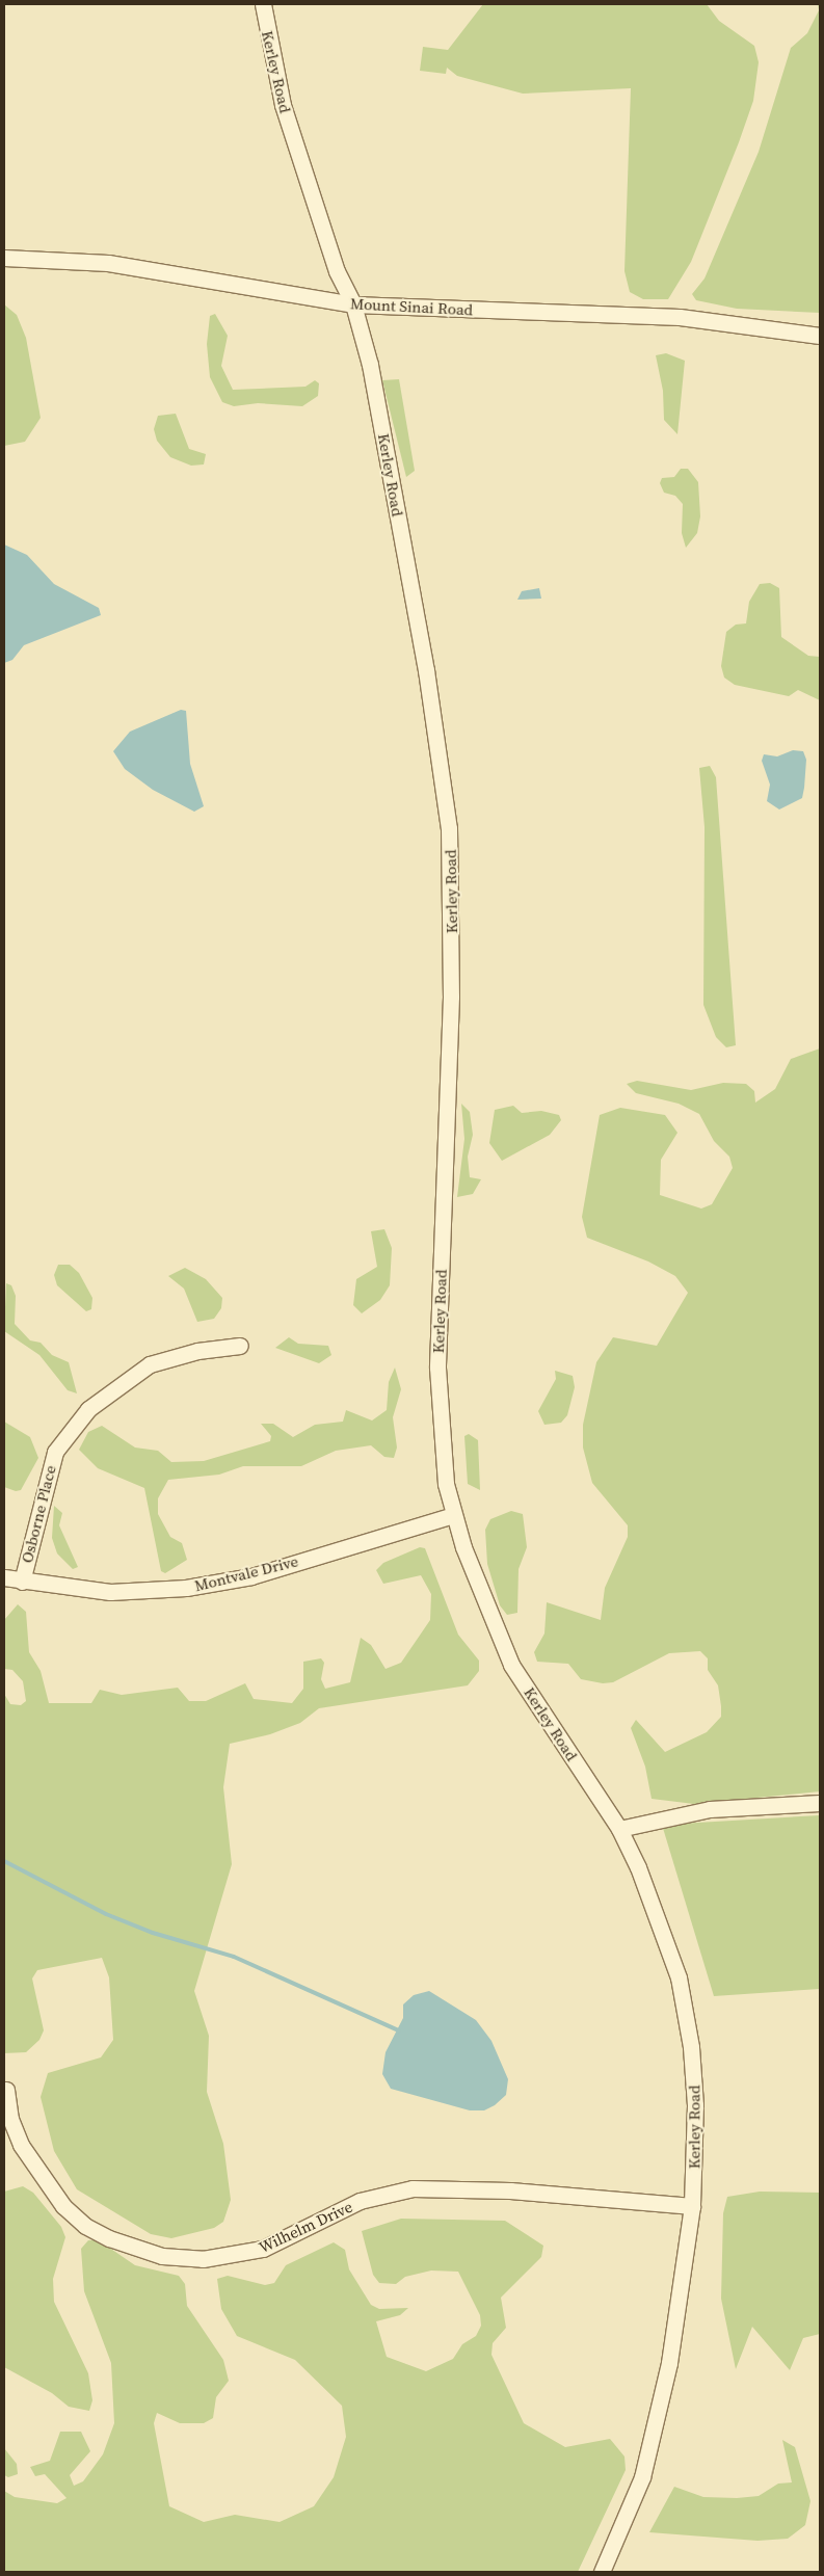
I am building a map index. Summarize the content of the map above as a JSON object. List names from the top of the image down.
{
  "streets": {
    "street": [
      "Kerley Road",
      "Mount Sinai Road",
      "Osborne Place",
      "Montvale Drive",
      "Wilhelm Drive"
    ]
  },
  "crossings": [
    ["Kerley Road", "Mount Sinai Road"],
    ["Kerley Road", "Montvale Drive"],
    ["Kerley Road", "Wilhelm Drive"],
    ["Osborne Place", "Montvale Drive"]
  ]
}
